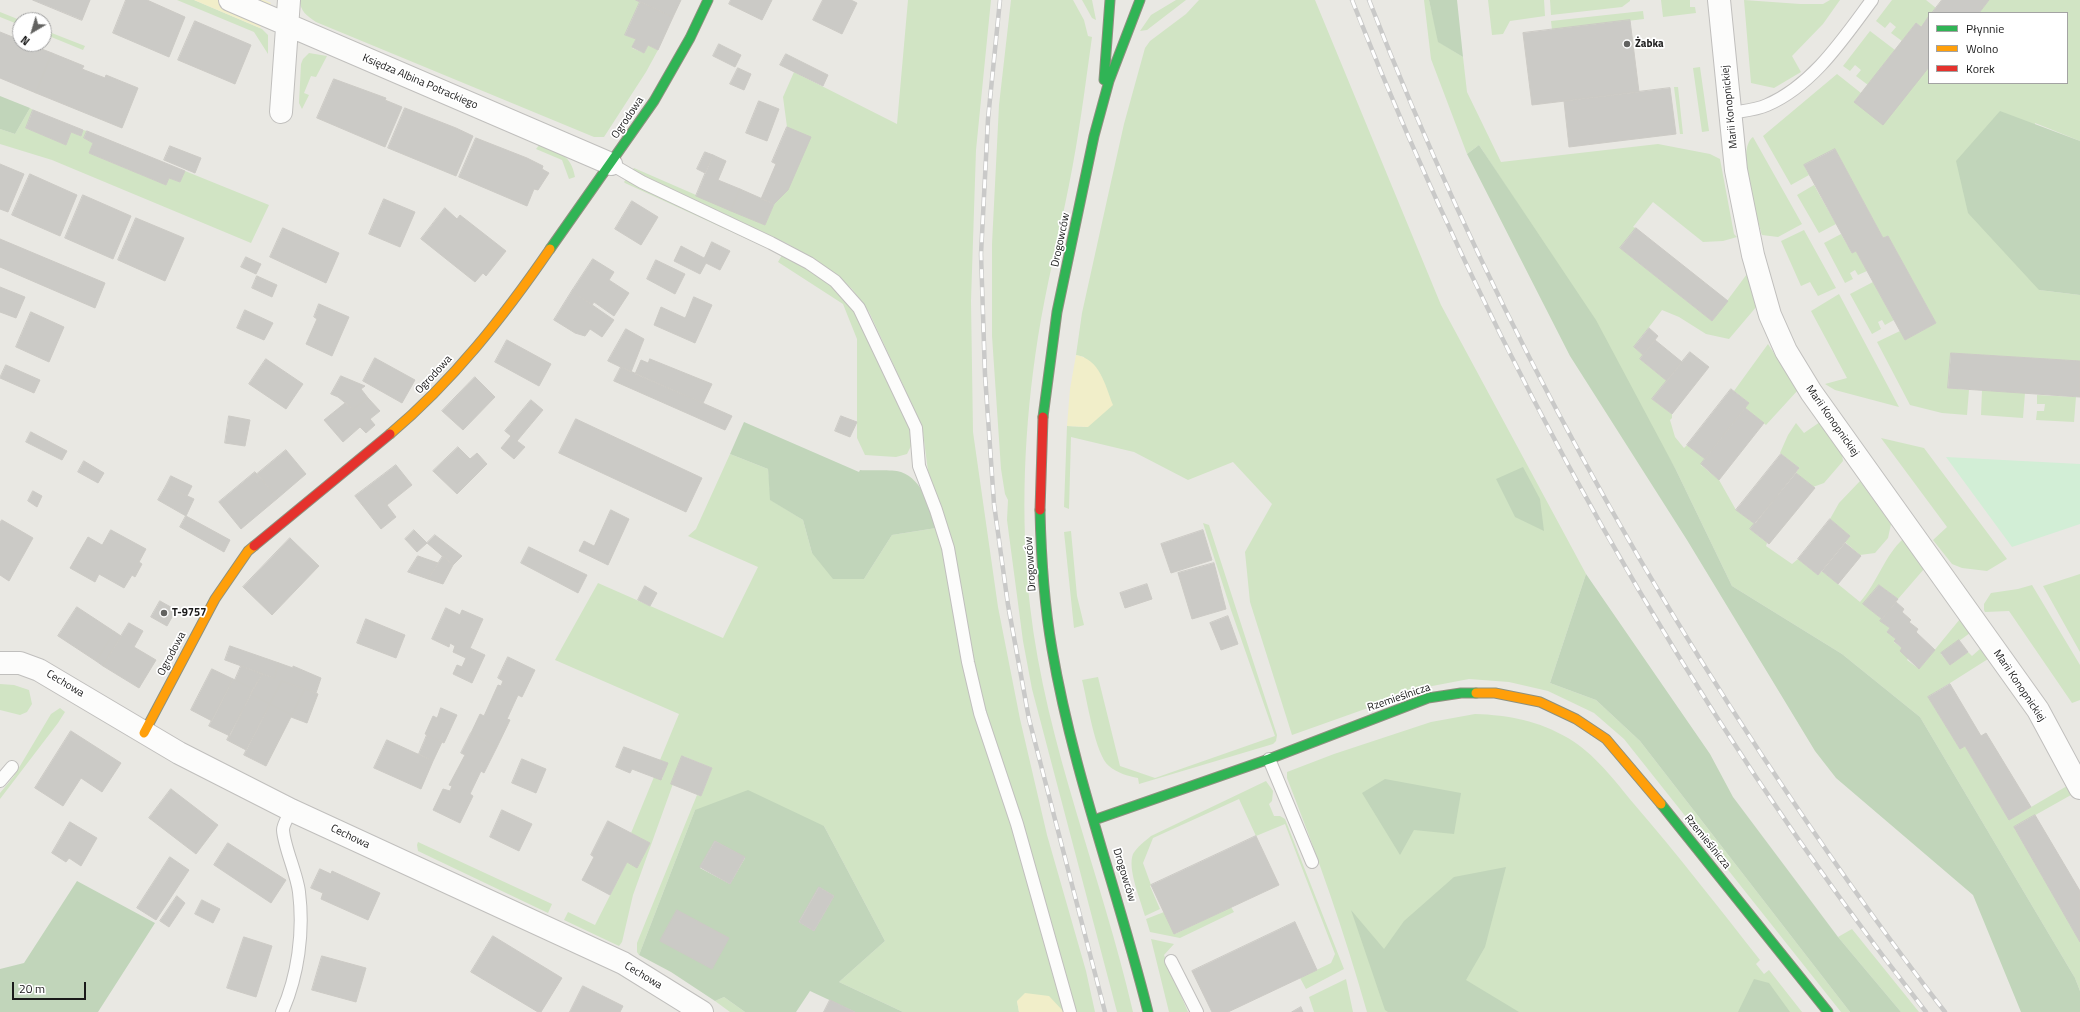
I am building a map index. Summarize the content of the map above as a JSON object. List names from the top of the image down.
{
  "streets": {
    "street": [
      "Księdza Albina Potrackiego",
      "Marii Konopnickiej",
      "Ogrodowa",
      "Drogowców",
      "Cechowa",
      "Rzemieślnicza"
    ]
  },
  "crossings": [
    ["Księdza Albina Potrackiego", "Ogrodowa"],
    ["Ogrodowa", "Cechowa"],
    ["Drogowców", "Rzemieślnicza"]
  ],
  "places": ["Żabka", "T-9757"],
  "legend": ["Płynnie", "Wolno", "Korek"],
  "scale_bar": "20 m",
  "north": "bottom left"
}
